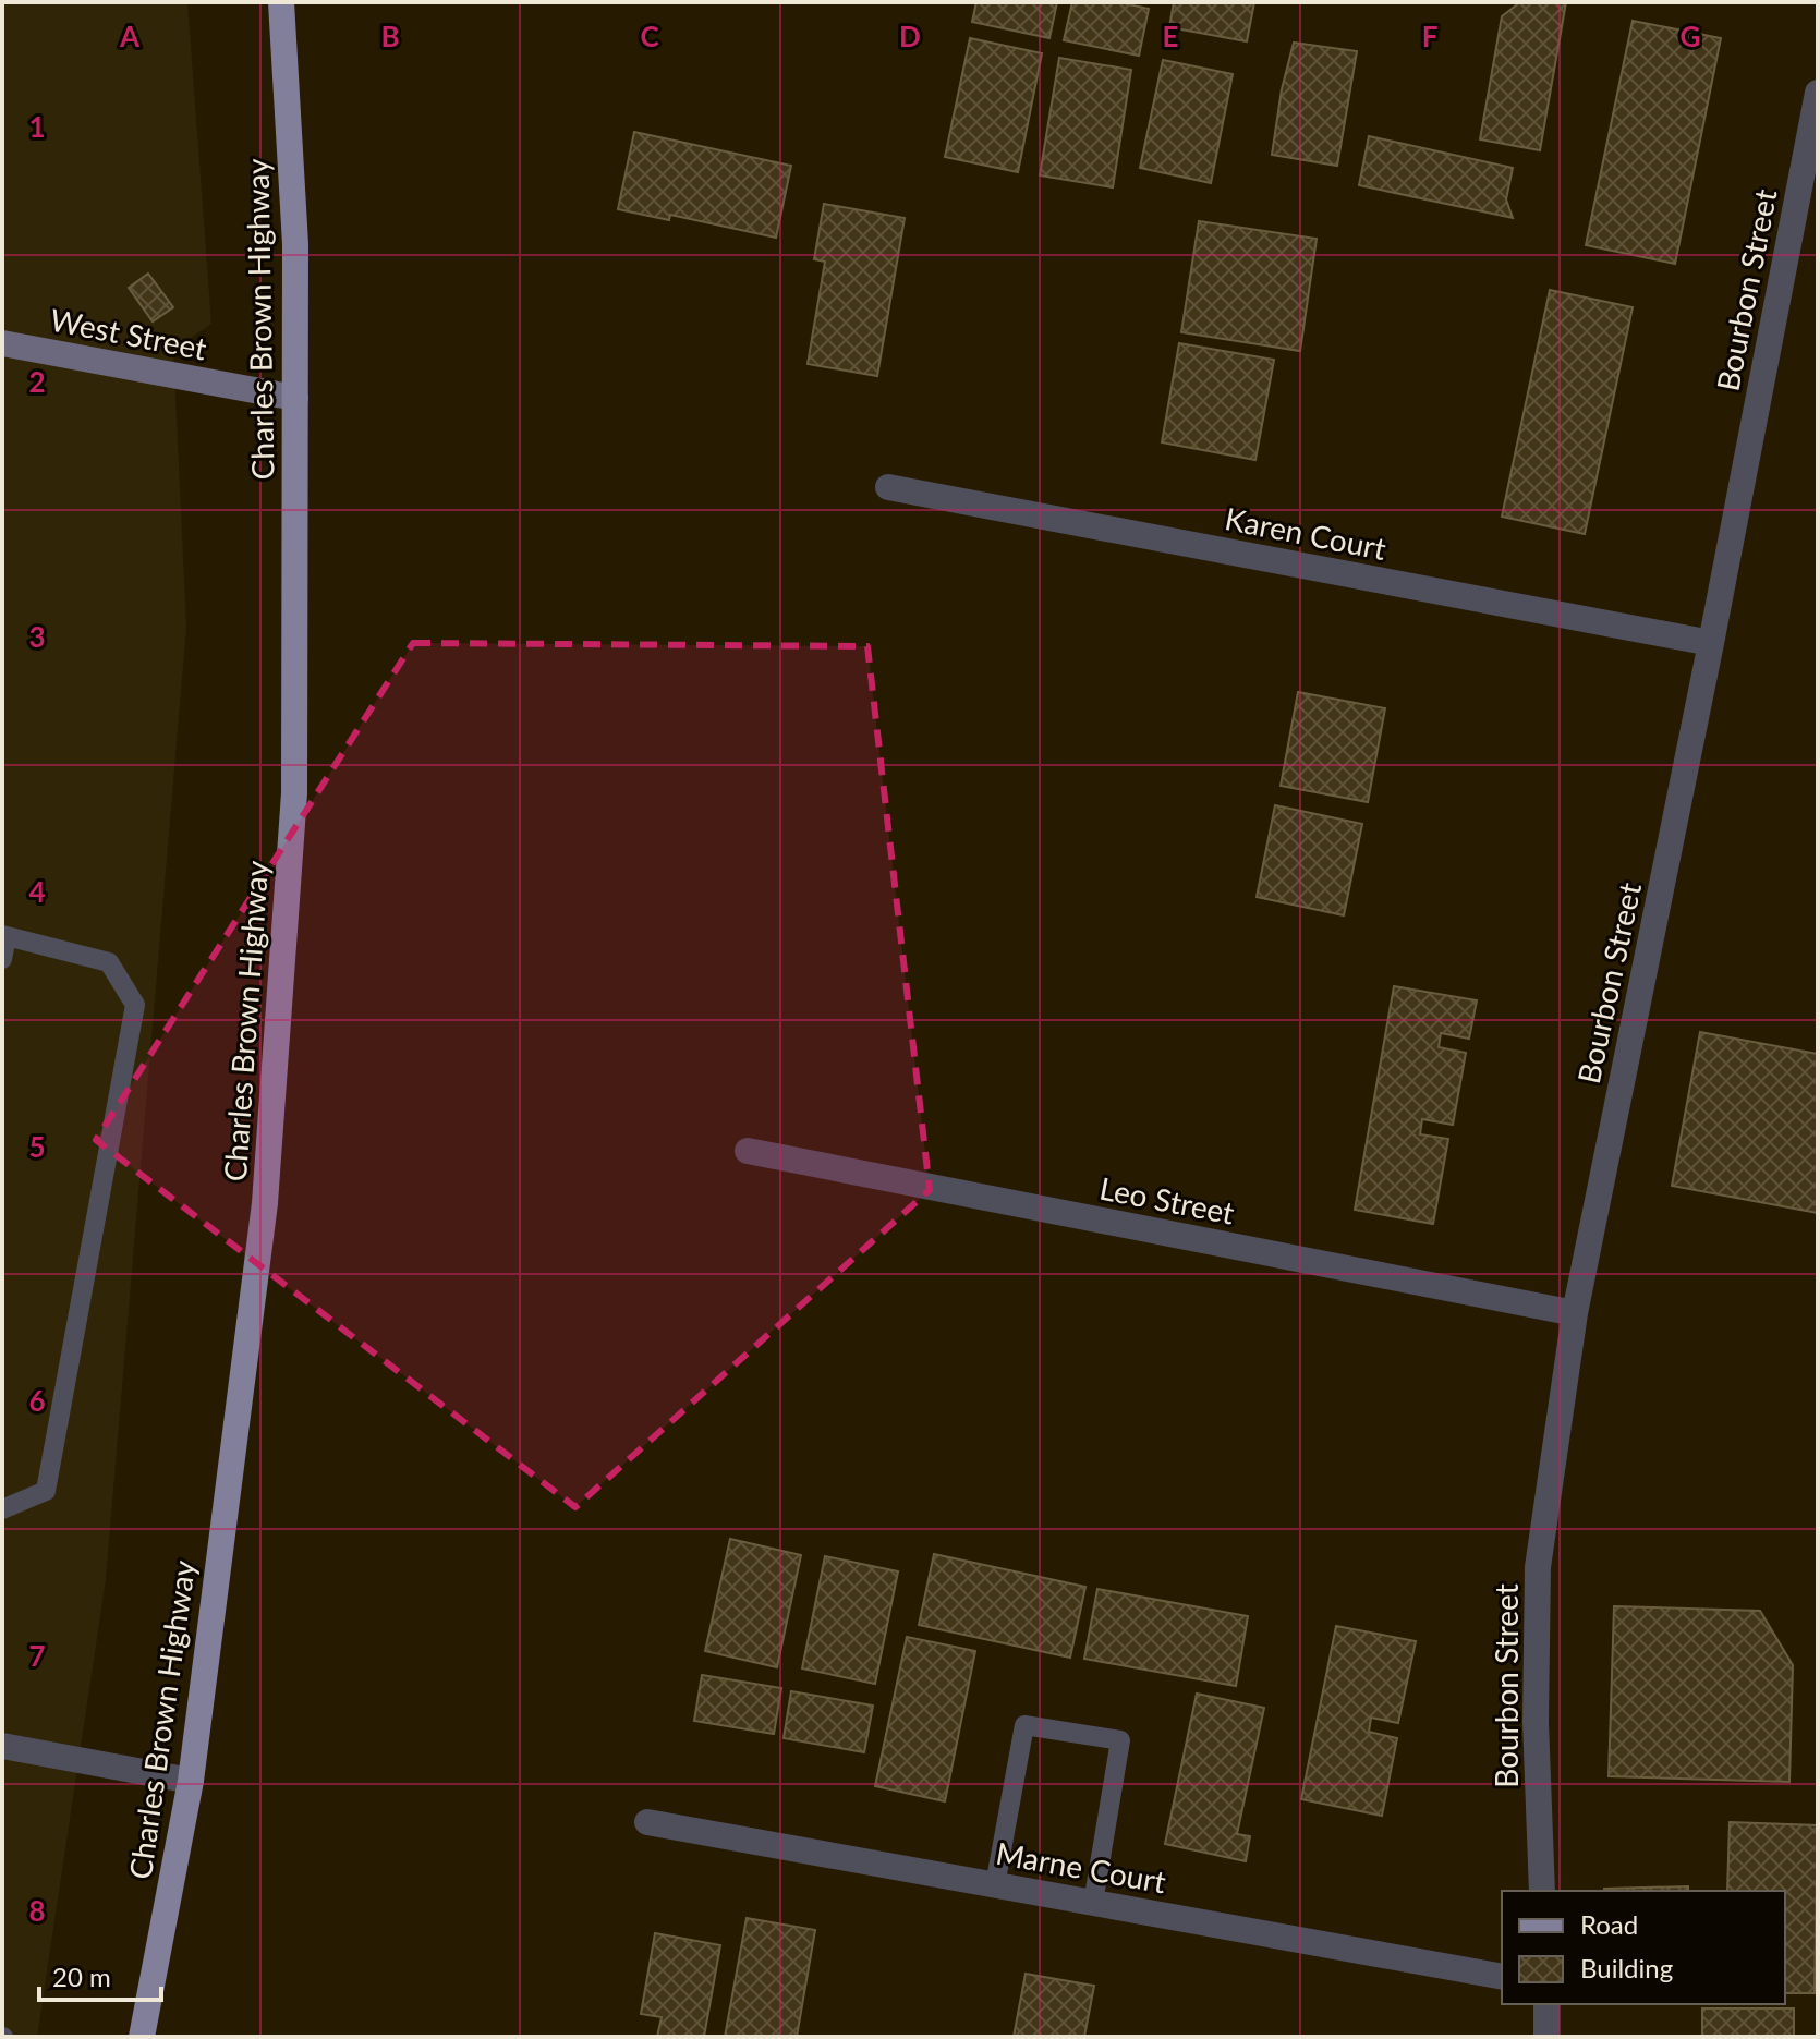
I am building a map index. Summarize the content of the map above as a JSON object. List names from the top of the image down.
{
  "streets": {
    "main road": ["Charles Brown Highway"],
    "street": [
      "Bourbon Street",
      "West Street",
      "Karen Court",
      "Leo Street",
      "Marne Court"
    ]
  },
  "crossings": [
    ["Bourbon Street", "Karen Court"],
    ["Bourbon Street", "Leo Street"],
    ["Charles Brown Highway", "West Street"]
  ],
  "legend": ["Road", "Building"],
  "scale_bar": "20 m",
  "grid": {
    "columns": [
      "A",
      "B",
      "C",
      "D",
      "E",
      "F",
      "G"
    ],
    "rows": [
      "1",
      "2",
      "3",
      "4",
      "5",
      "6",
      "7",
      "8"
    ]
  }
}
